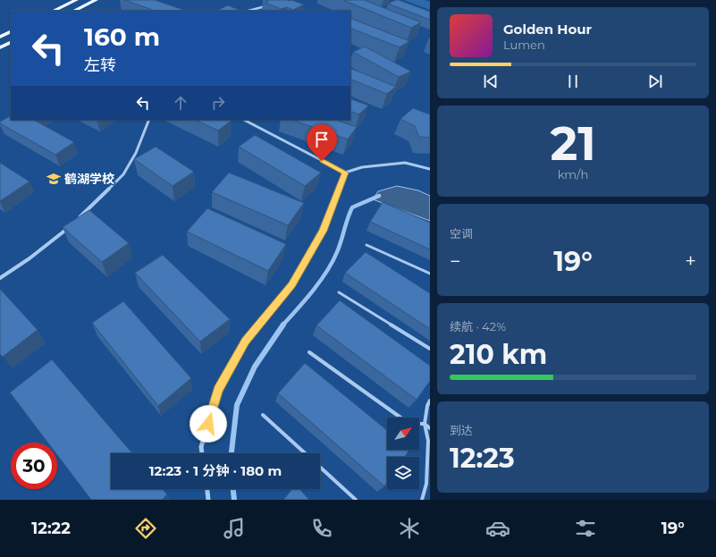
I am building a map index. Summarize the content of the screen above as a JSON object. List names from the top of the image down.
{
  "places": {
    "school or university": ["鹤湖学校"]
  },
  "north": "top right",
  "page": {
    "turn": ["160 m", "左转"],
    "song": ["Golden Hour", "Lumen"],
    "tile": [
      ["21", "km/h"],
      "空调",
      ["续航 · 42%", "210 km"],
      ["到达", "12:23"]
    ],
    "heat": ["−", "19°", "+"],
    "limit": "30",
    "trip": "12:23 · 1 分钟 · 180 m",
    "tabs": ["12:22", "19°"]
  }
}
